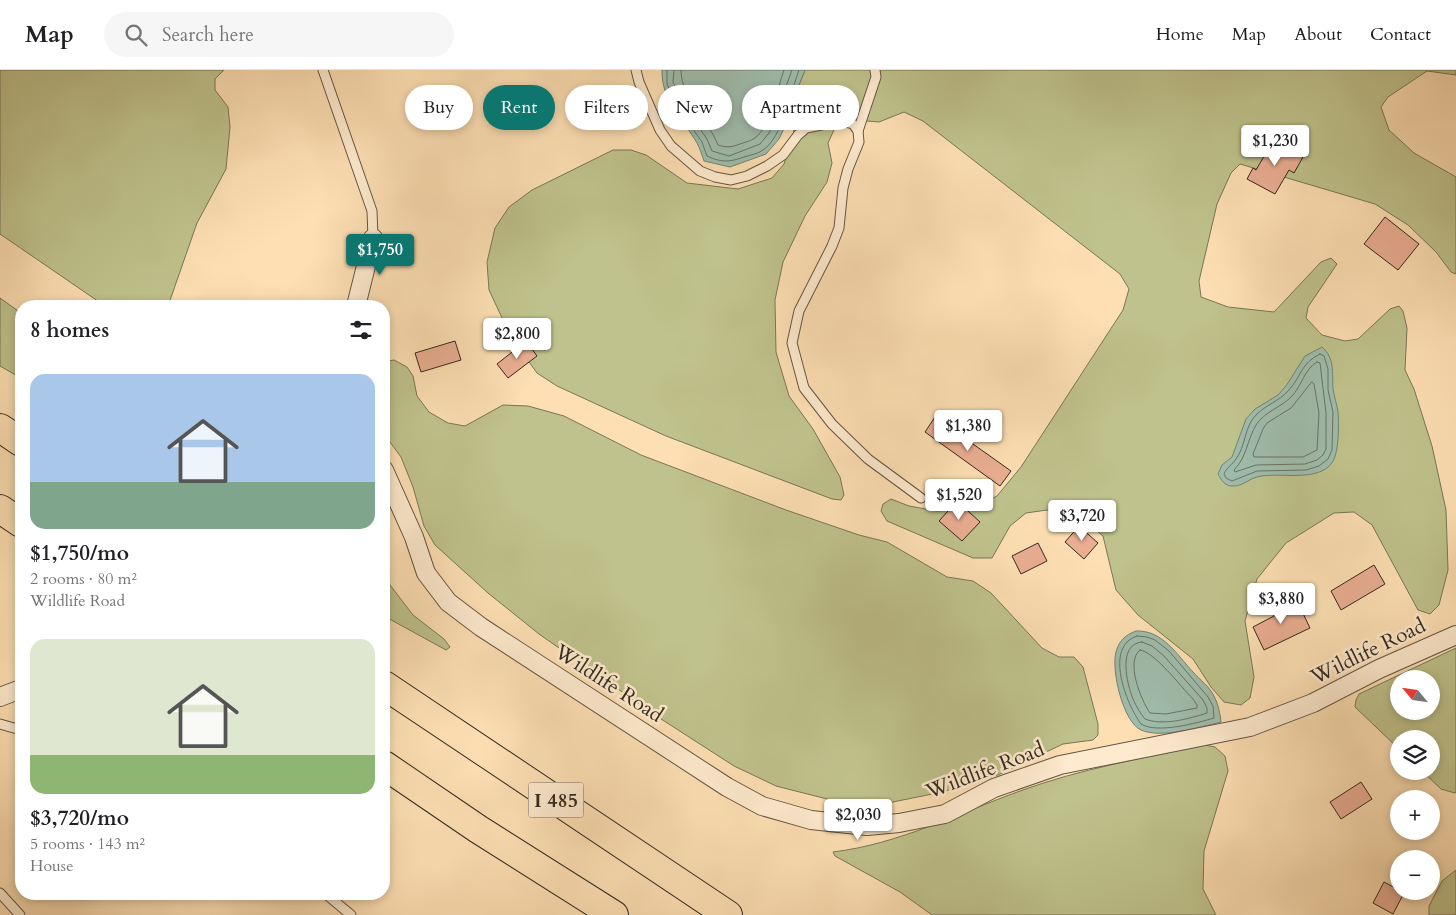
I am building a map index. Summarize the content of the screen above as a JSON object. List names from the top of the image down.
{
  "streets": {
    "highway": ["I 485"],
    "street": ["Wildlife Road"]
  },
  "north": "top left",
  "page": {
    "header": "Map",
    "search": "Search here",
    "nav": [
      "Home",
      "Map",
      "About",
      "Contact"
    ],
    "chip": [
      "Buy",
      "Rent",
      "Filters",
      "New",
      "Apartment"
    ],
    "price": [
      "$1,230",
      "$1,750",
      "$2,800",
      "$1,380",
      "$1,520",
      "$3,720",
      "$3,880",
      "$2,030"
    ],
    "heading": "8 homes",
    "list": [
      {
        "name": "$1,750/mo",
        "note": "2 rooms · 80 m² · Wildlife Road"
      },
      {
        "name": "$3,720/mo",
        "note": "5 rooms · 143 m² · House"
      }
    ],
    "map_buttons": ["+", "−"]
  }
}
